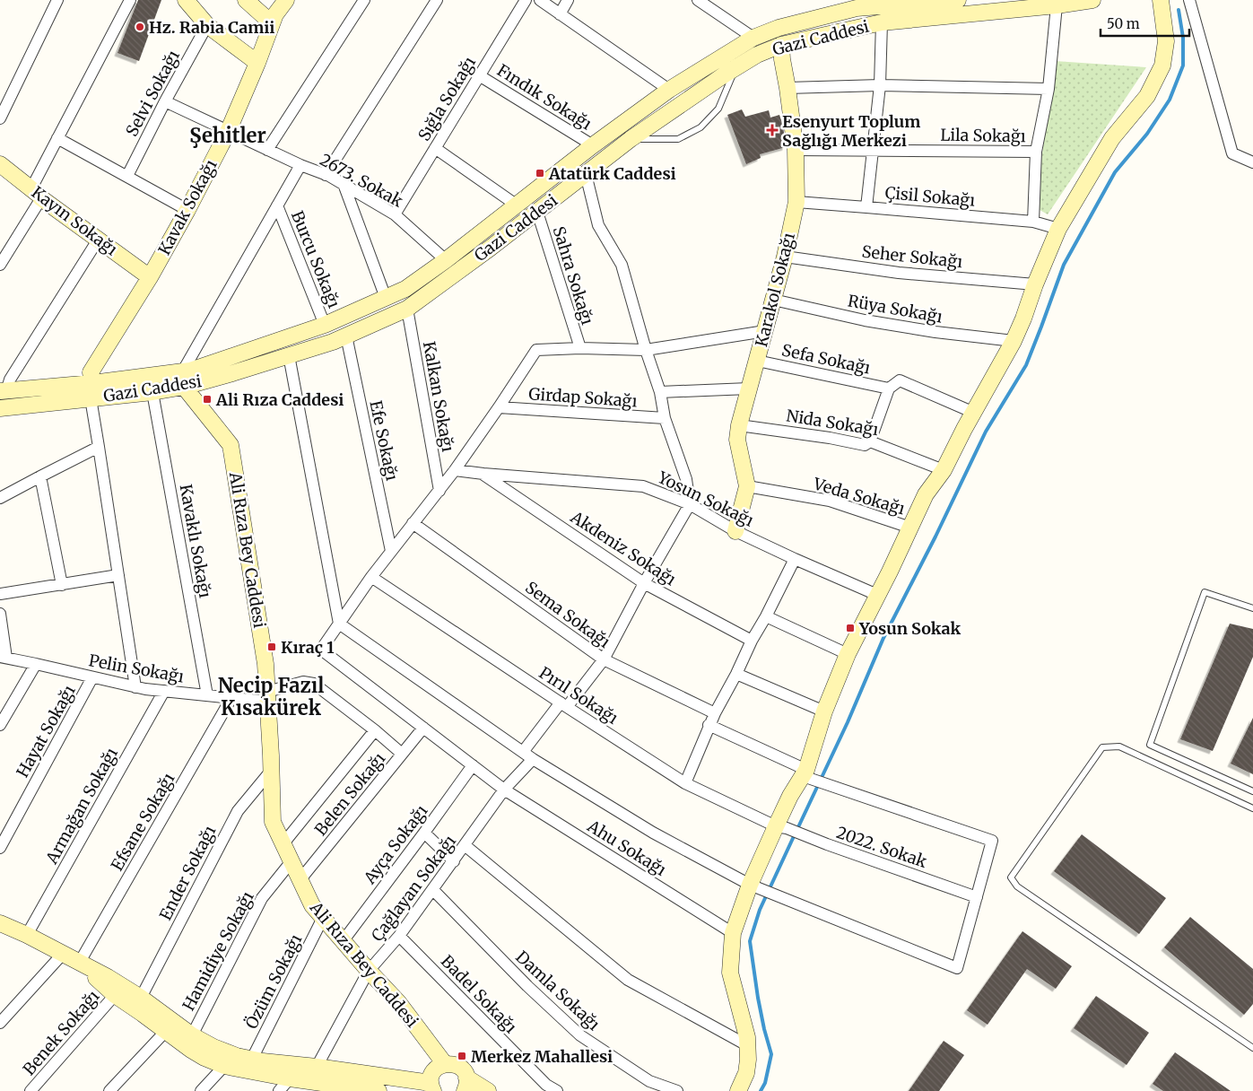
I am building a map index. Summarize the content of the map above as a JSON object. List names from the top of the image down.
{
  "streets": {
    "street": [
      "Gazi Caddesi",
      "Selvi Sokağı",
      "Fındık Sokağı",
      "Sığla Sokağı",
      "Lila Sokağı",
      "2673. Sokak",
      "Çisil Sokağı",
      "Kavak Sokağı",
      "Kayın Sokağı",
      "Seher Sokağı",
      "Burcu Sokağı",
      "Sahra Sokağı",
      "Karakol Sokağı",
      "Rüya Sokağı",
      "Sefa Sokağı",
      "Kalkan Sokağı",
      "Girdap Sokağı",
      "Nida Sokağı",
      "Efe Sokağı",
      "Veda Sokağı",
      "Yosun Sokağı",
      "Kavaklı Sokağı",
      "Akdeniz Sokağı",
      "Ali Rıza Bey Caddesi",
      "Sema Sokağı",
      "Pelin Sokağı",
      "Pırıl Sokağı",
      "Hayat Sokağı",
      "Belen Sokağı",
      "Armağan Sokağı",
      "Efsane Sokağı",
      "Ayça Sokağı",
      "2022. Sokak",
      "Ahu Sokağı",
      "Ender Sokağı",
      "Çağlayan Sokağı",
      "Hamidiye Sokağı",
      "Özüm Sokağı",
      "Damla Sokağı",
      "Badel Sokağı",
      "Benek Sokağı"
    ]
  },
  "crossings": [
    ["Gazi Caddesi", "Fındık Sokağı"],
    ["Gazi Caddesi", "2673. Sokak"],
    ["Gazi Caddesi", "Kavak Sokağı"],
    ["Gazi Caddesi", "Burcu Sokağı"],
    ["Gazi Caddesi", "Sahra Sokağı"],
    ["Gazi Caddesi", "Karakol Sokağı"],
    ["Gazi Caddesi", "Kalkan Sokağı"],
    ["Gazi Caddesi", "Efe Sokağı"],
    ["Gazi Caddesi", "Kavaklı Sokağı"],
    ["Gazi Caddesi", "Ali Rıza Bey Caddesi"],
    ["Selvi Sokağı", "2673. Sokak"],
    ["Fındık Sokağı", "Sığla Sokağı"],
    ["Sığla Sokağı", "2673. Sokak"],
    ["Lila Sokağı", "Karakol Sokağı"],
    ["2673. Sokak", "Kavak Sokağı"],
    ["Çisil Sokağı", "Karakol Sokağı"],
    ["Kavak Sokağı", "Kayın Sokağı"],
    ["Seher Sokağı", "Karakol Sokağı"],
    ["Karakol Sokağı", "Rüya Sokağı"],
    ["Karakol Sokağı", "Sefa Sokağı"],
    ["Karakol Sokağı", "Nida Sokağı"],
    ["Karakol Sokağı", "Veda Sokağı"],
    ["Karakol Sokağı", "Yosun Sokağı"],
    ["Yosun Sokağı", "Akdeniz Sokağı"],
    ["Kavaklı Sokağı", "Pelin Sokağı"],
    ["Ali Rıza Bey Caddesi", "Pelin Sokağı"],
    ["Ali Rıza Bey Caddesi", "Belen Sokağı"],
    ["Ali Rıza Bey Caddesi", "Ayça Sokağı"],
    ["Ali Rıza Bey Caddesi", "Ender Sokağı"],
    ["Ali Rıza Bey Caddesi", "Çağlayan Sokağı"],
    ["Ali Rıza Bey Caddesi", "Hamidiye Sokağı"],
    ["Ali Rıza Bey Caddesi", "Özüm Sokağı"],
    ["Pelin Sokağı", "Hayat Sokağı"],
    ["Pelin Sokağı", "Armağan Sokağı"],
    ["Pelin Sokağı", "Efsane Sokağı"],
    ["Pırıl Sokağı", "2022. Sokak"],
    ["Belen Sokağı", "Ahu Sokağı"],
    ["Ayça Sokağı", "Ahu Sokağı"],
    ["Ahu Sokağı", "Çağlayan Sokağı"],
    ["Çağlayan Sokağı", "Damla Sokağı"],
    ["Çağlayan Sokağı", "Badel Sokağı"]
  ],
  "districts": ["Şehitler", "Necip Fazıl Kısakürek"],
  "places": {
    "other": ["Hz. Rabia Camii"],
    "health": ["Esenyurt Toplum Sağlığı Merkezi"],
    "transit": [
      "Atatürk Caddesi",
      "Ali Rıza Caddesi",
      "Yosun Sokak",
      "Kıraç 1",
      "Merkez Mahallesi"
    ]
  },
  "scale_bar": "50 m"
}
